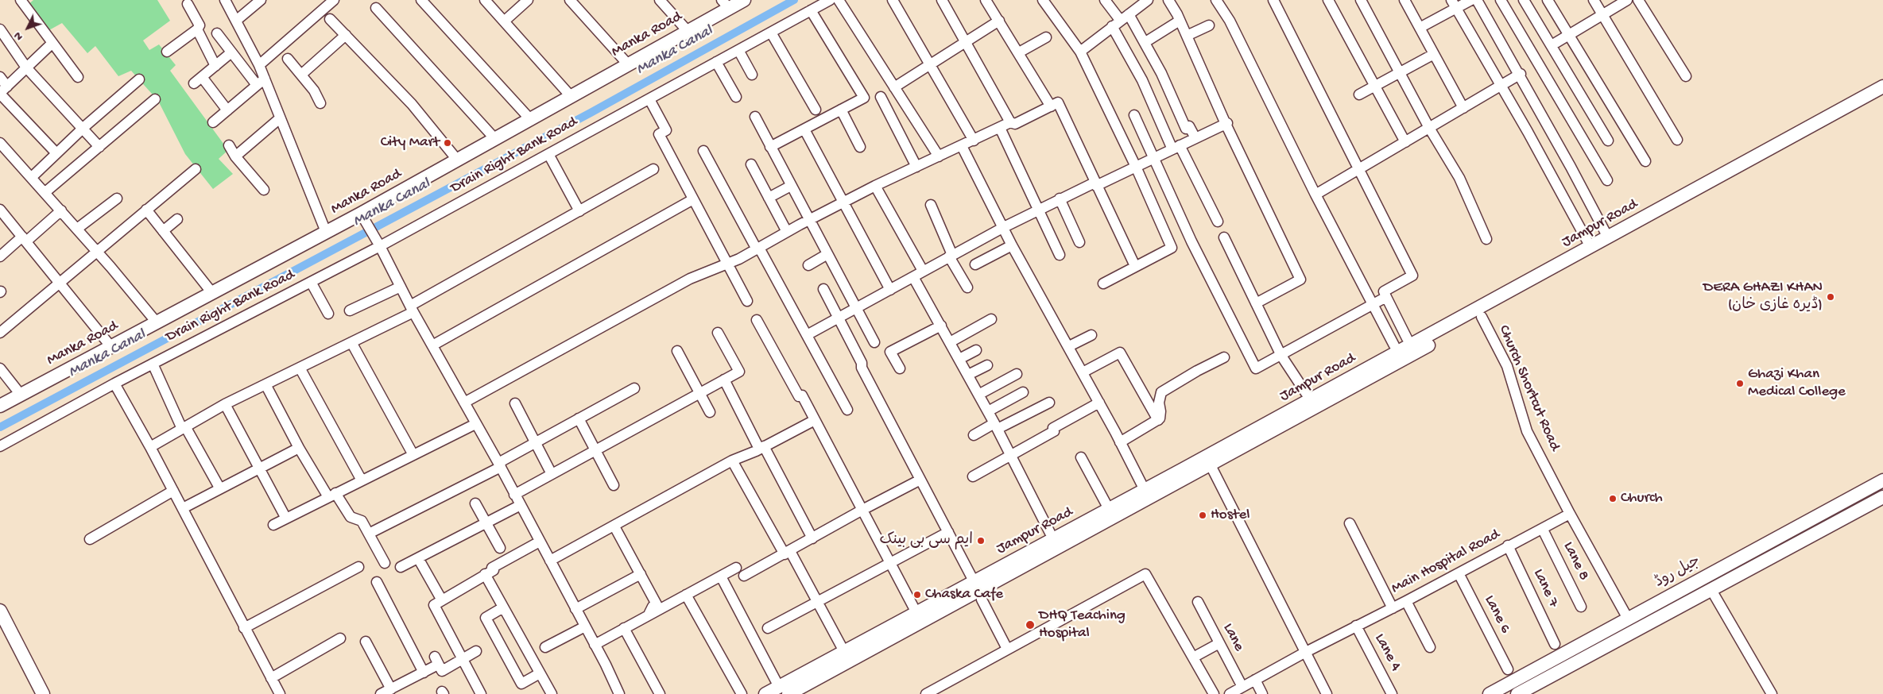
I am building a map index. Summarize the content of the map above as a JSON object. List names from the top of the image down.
{
  "streets": {
    "main road": ["Manka Road", "Jampur Road", "جیل روڈ"],
    "street": [
      "Drain Right Bank Road",
      "Church Shortcut Road",
      "Lane 8",
      "Main Hospital Road",
      "Lane 7",
      "Lane 6",
      "Lane",
      "Lane 4"
    ]
  },
  "crossings": [
    ["Jampur Road", "Church Shortcut Road"],
    ["Church Shortcut Road", "Main Hospital Road"],
    ["Lane 8", "Main Hospital Road"],
    ["Main Hospital Road", "Lane 7"],
    ["Main Hospital Road", "Lane 6"],
    ["Main Hospital Road", "Lane"],
    ["Main Hospital Road", "Lane 4"]
  ],
  "water": ["Manka Canal"],
  "places": [
    "City Mart",
    "DERA GHAZI KHAN (ڈیرہ غازی خان)",
    "Ghazi Khan Medical College",
    "Church",
    "Hostel",
    "ایم سی بی بینک",
    "Chaska Cafe",
    "DHQ Teaching Hospital"
  ],
  "north": "bottom left"
}
